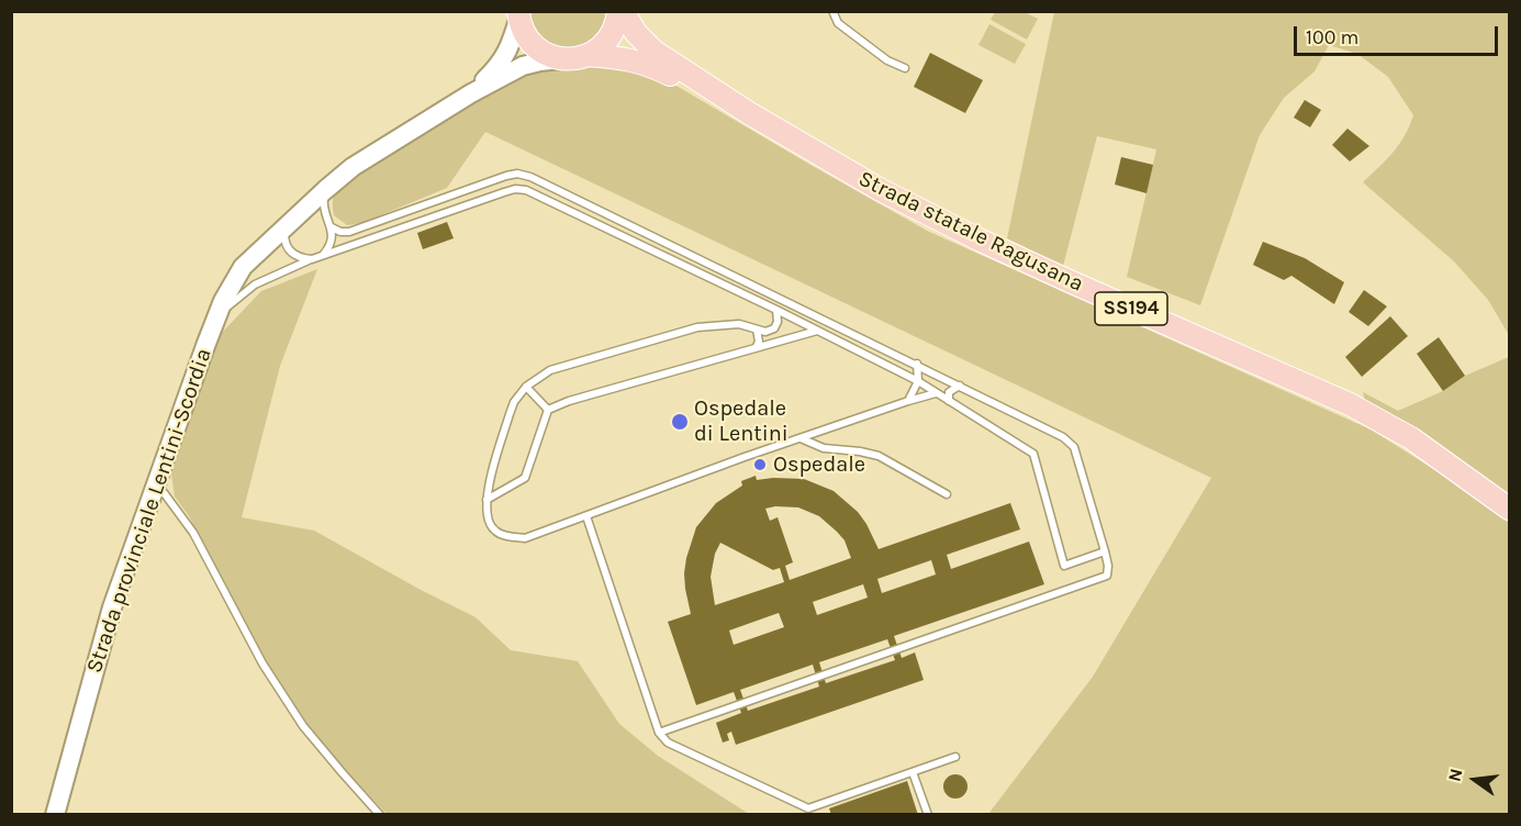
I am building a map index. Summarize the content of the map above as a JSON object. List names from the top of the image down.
{
  "streets": {
    "main road": ["Strada statale Ragusana", "SS194"],
    "street": ["Strada provinciale Lentini-Scordia"]
  },
  "places": ["Ospedale di Lentini", "Ospedale"],
  "scale_bar": "100 m",
  "north": "left"
}
